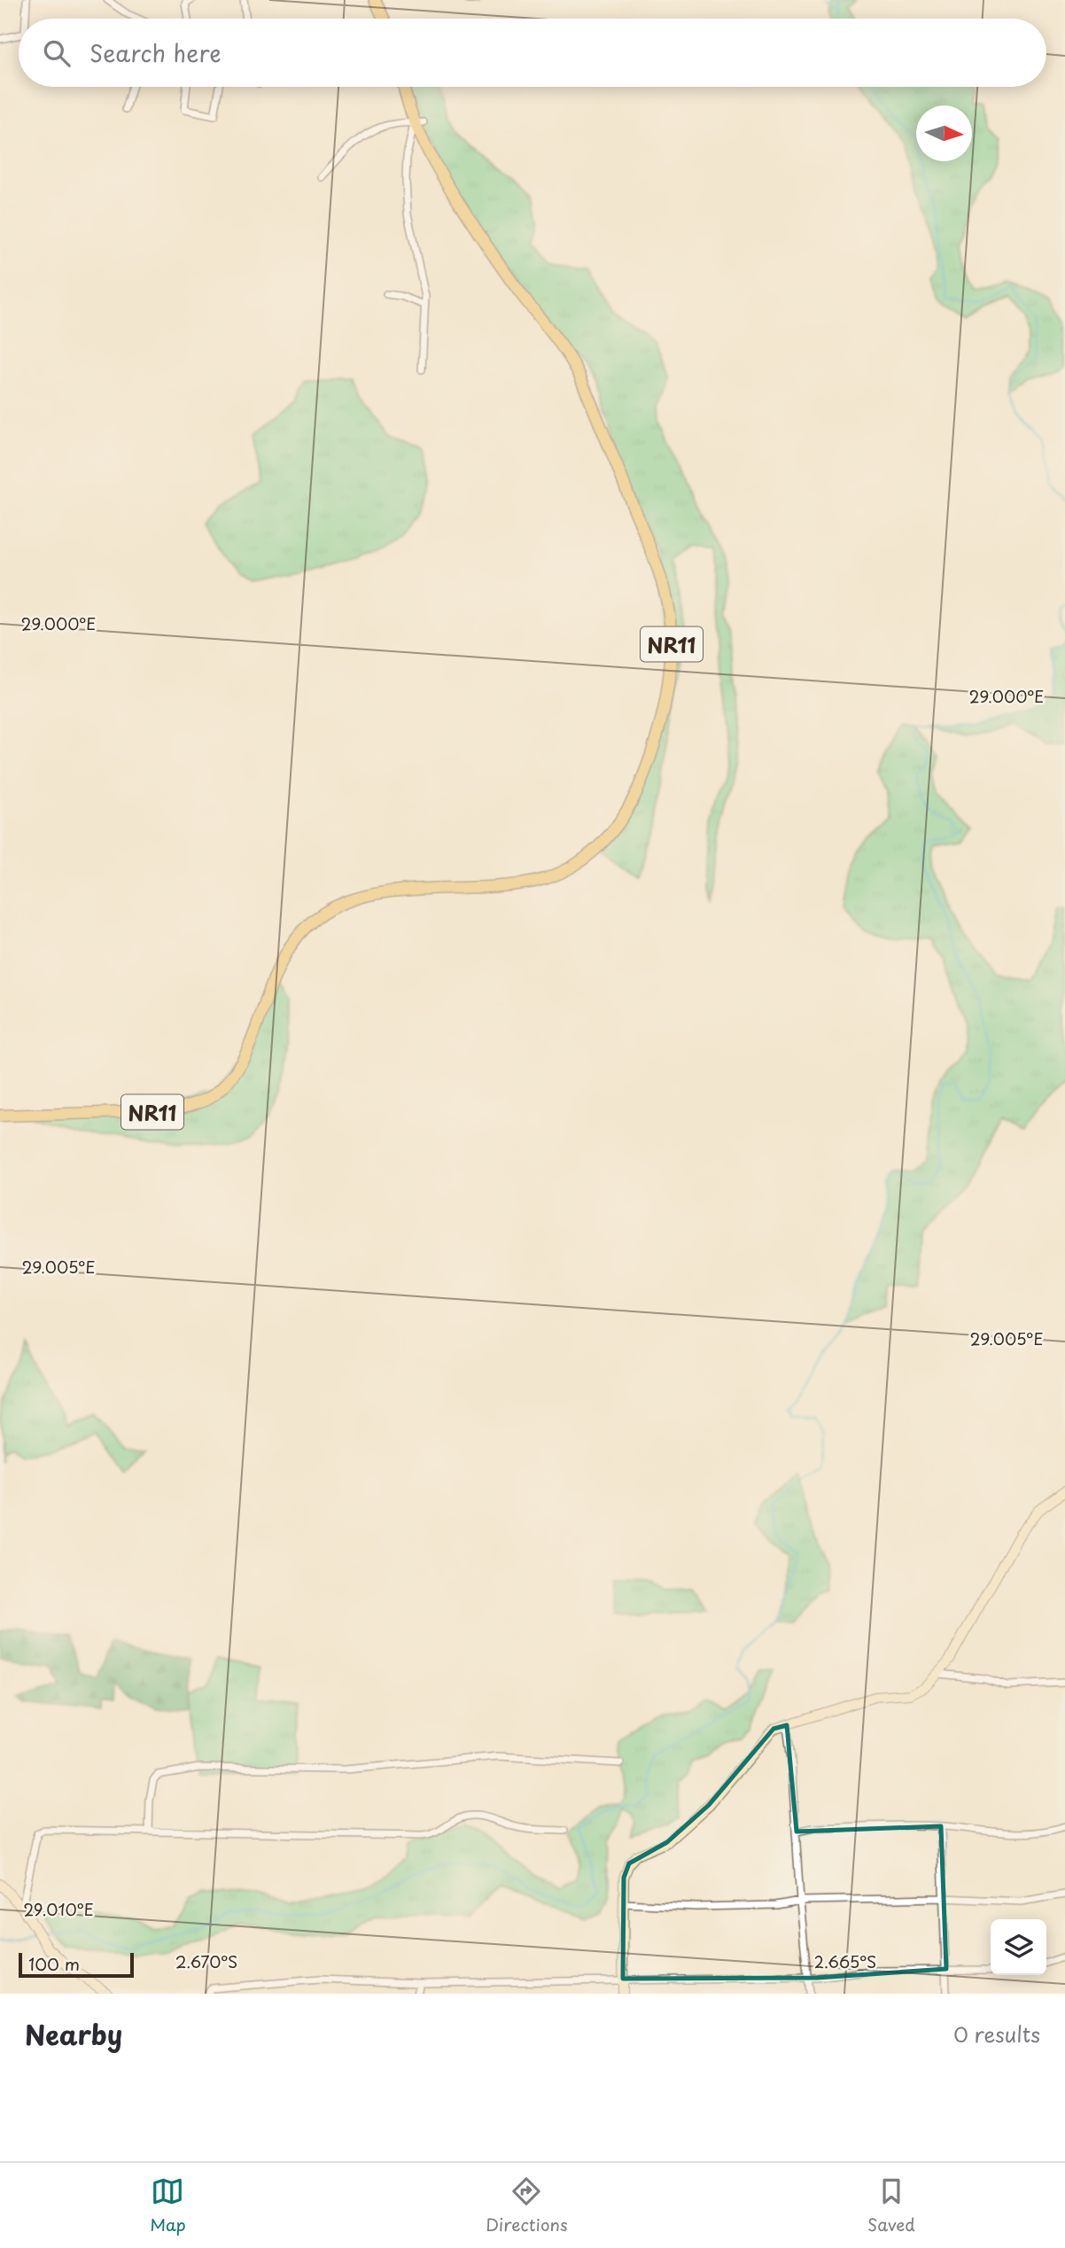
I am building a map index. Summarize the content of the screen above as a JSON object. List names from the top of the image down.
{
  "streets": {
    "highway": ["NR11"]
  },
  "scale_bar": "100 m",
  "north": "right",
  "page": {
    "search": "Search here",
    "scale": "100 m",
    "heading": ["Nearby", "0 results"],
    "nav": ["Map", "Directions", "Saved"]
  },
  "coordinates": [
    "29.000°E",
    "29.005°E",
    "29.010°E",
    "2.670°S",
    "2.665°S"
  ]
}
